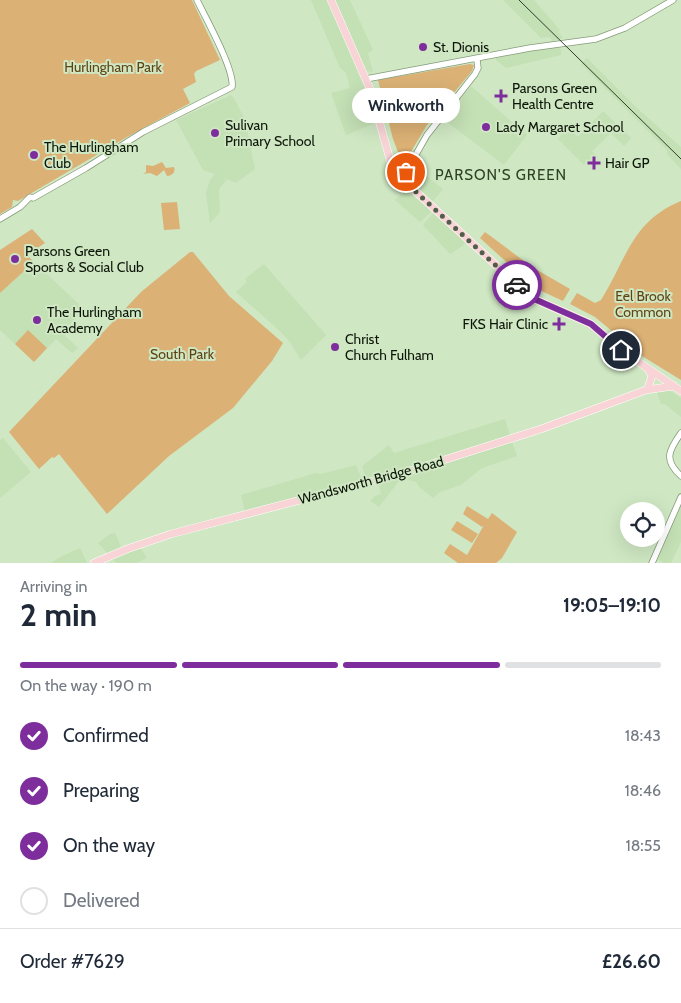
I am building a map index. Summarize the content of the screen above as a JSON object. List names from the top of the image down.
{
  "streets": {
    "main road": ["Wandsworth Bridge Road"]
  },
  "districts": ["PARSON'S GREEN"],
  "parks": ["Hurlingham Park", "Eel Brook Common", "South Park"],
  "places": {
    "other": [
      "St. Dionis",
      "Lady Margaret School",
      "Sulivan Primary School",
      "The Hurlingham Club",
      "Winkworth",
      "Parsons Green Sports & Social Club",
      "The Hurlingham Academy",
      "Christ Church Fulham"
    ],
    "health": ["Parsons Green Health Centre", "Hair GP", "FKS Hair Clinic"]
  },
  "page": {
    "bubble": "Winkworth",
    "heading": ["2 min", "Arriving in", "19:05–19:10"],
    "panel": ["Order #7629", "£26.60"],
    "bar": "On the way · 190 m",
    "list": [
      ["Confirmed", "18:43"],
      ["Preparing", "18:46"],
      ["On the way", "18:55"],
      "Delivered"
    ]
  }
}
